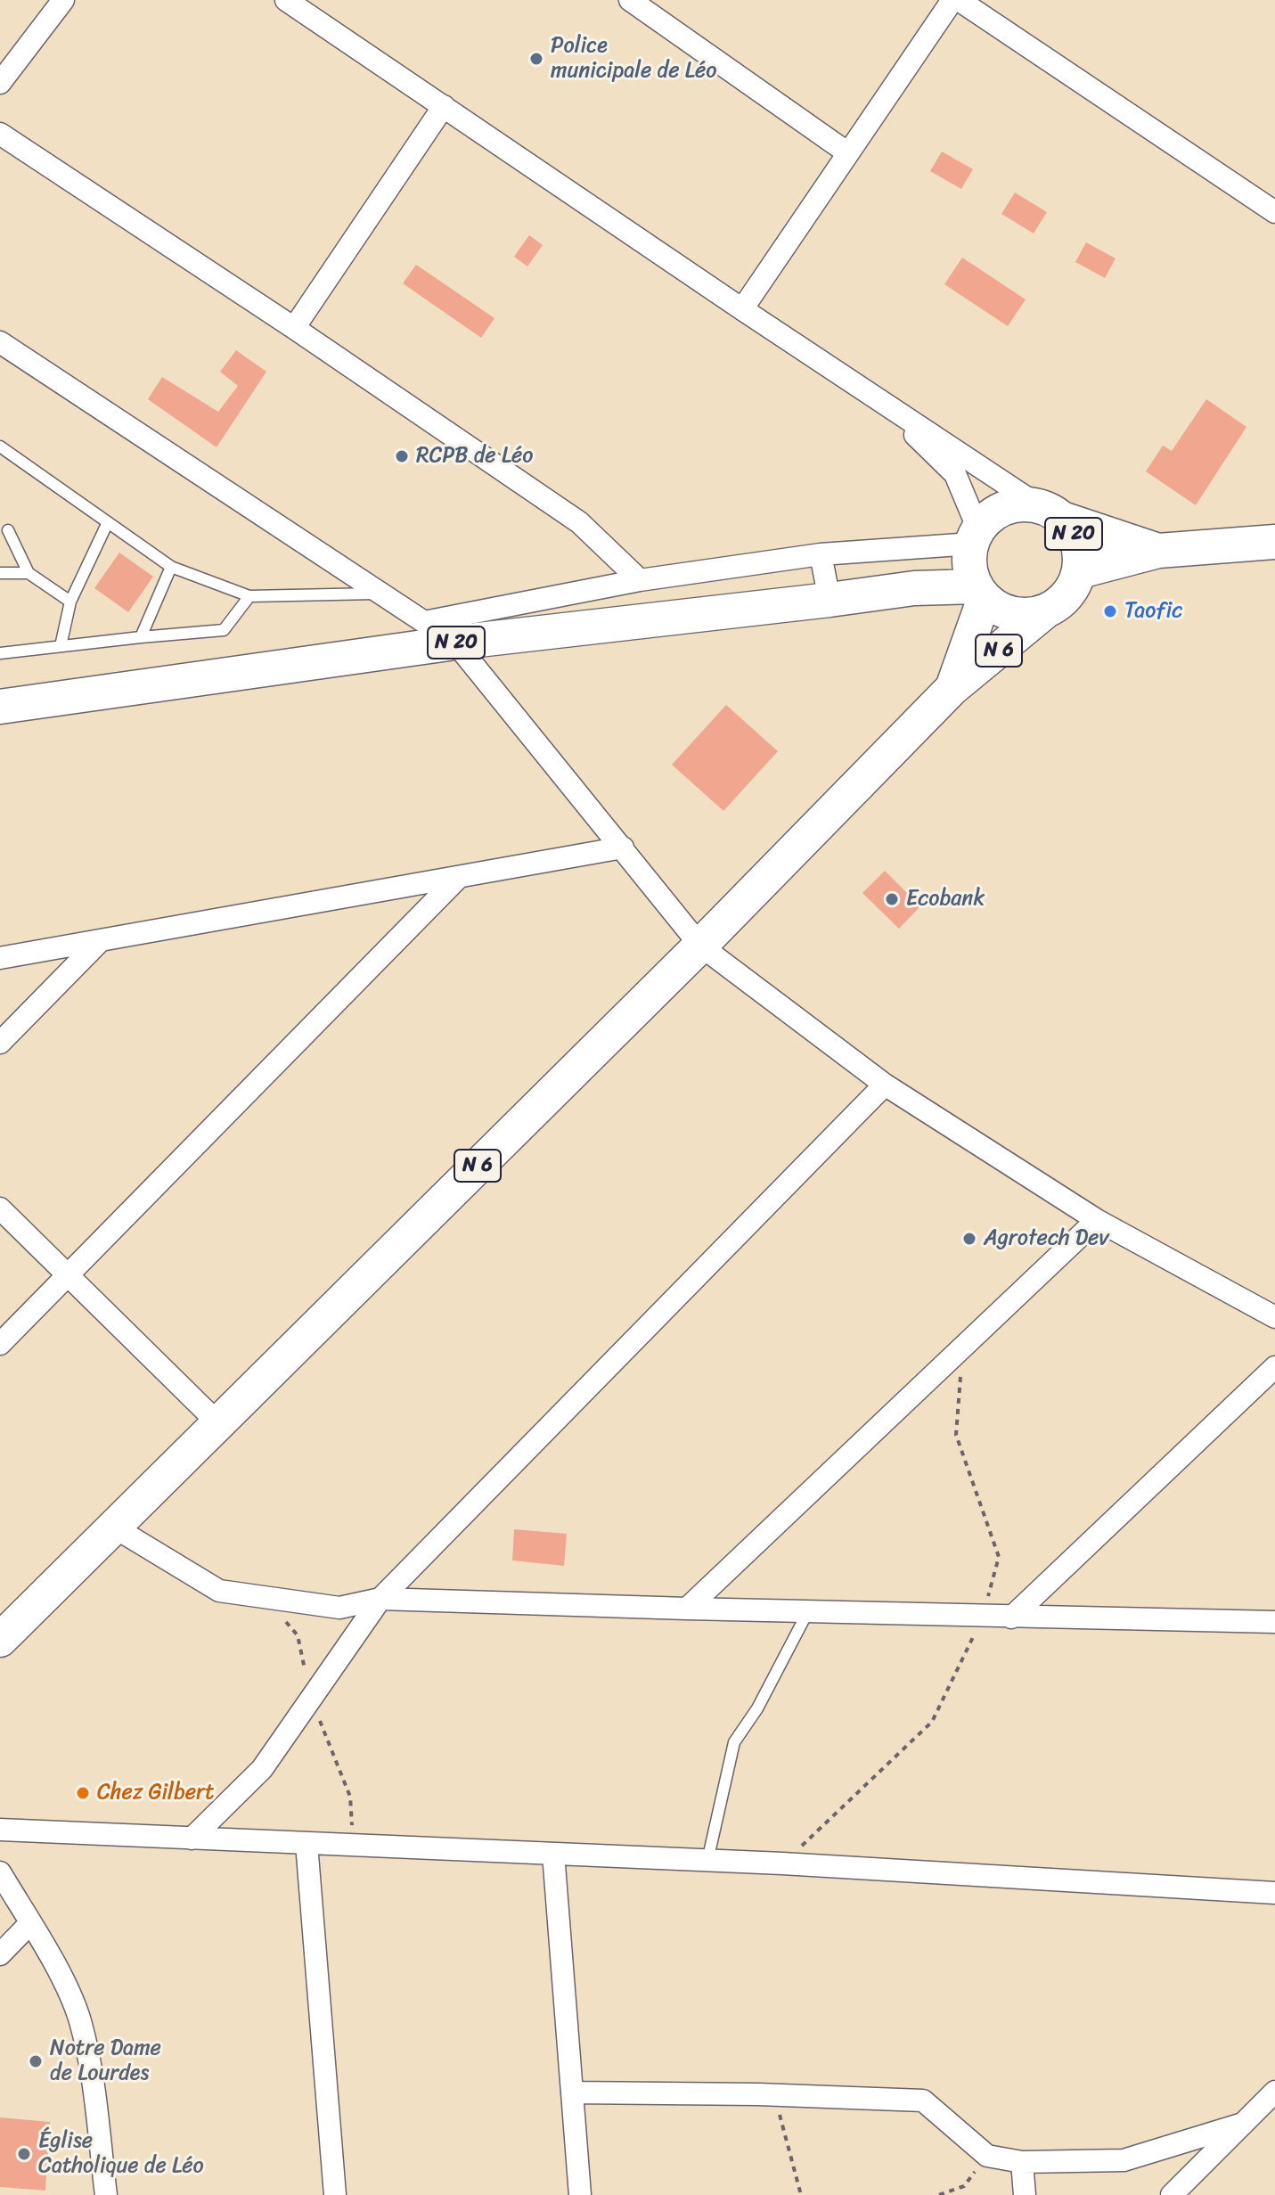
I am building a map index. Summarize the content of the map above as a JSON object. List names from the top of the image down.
{
  "streets": {
    "main road": ["N 20", "N 6"]
  },
  "crossings": [
    ["N 20", "N 6"]
  ],
  "places": [
    "Police municipale de Léo",
    "RCPB de Léo",
    "Taofic",
    "Ecobank",
    "Agrotech Dev",
    "Chez Gilbert",
    "Notre Dame de Lourdes",
    "Église Catholique de Léo"
  ]
}
